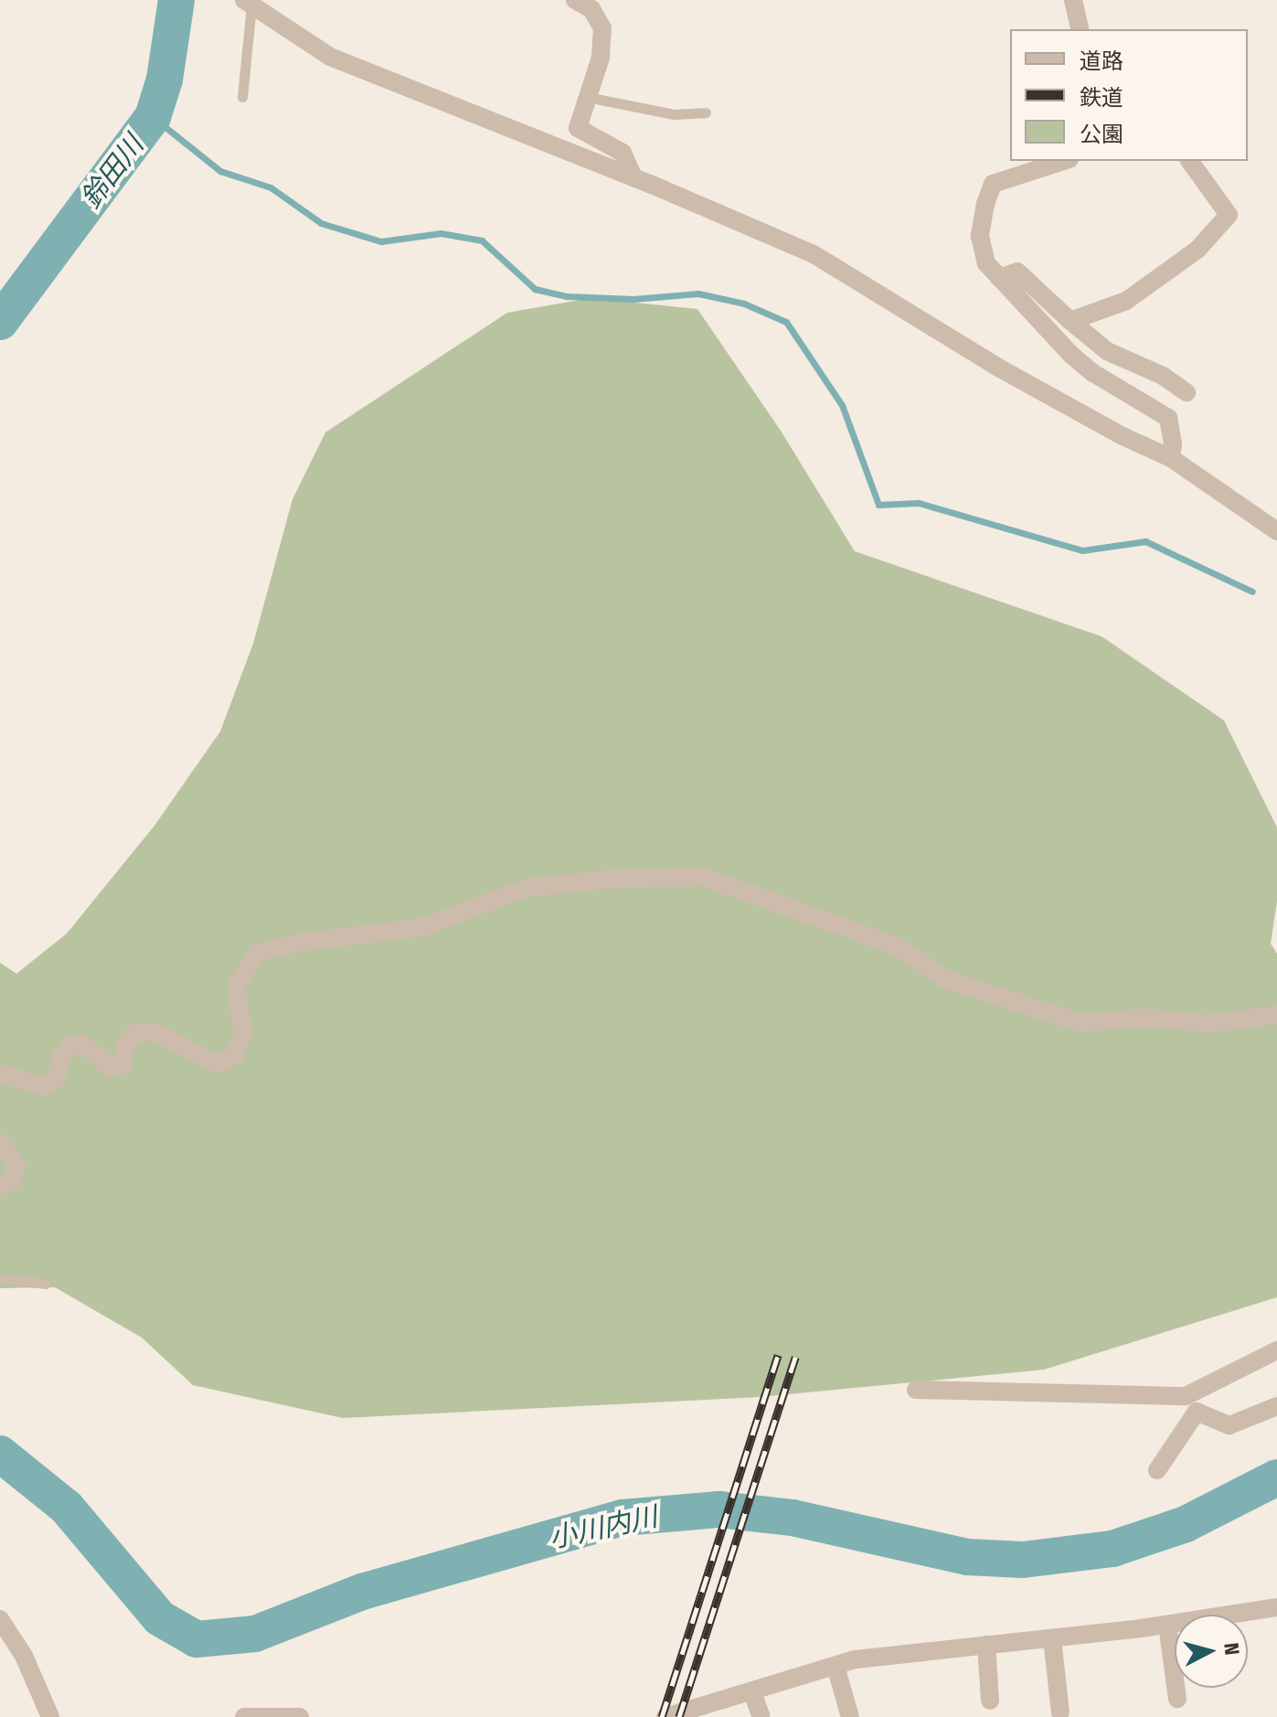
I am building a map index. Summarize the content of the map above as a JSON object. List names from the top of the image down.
{
  "water": ["鈴田川", "小川内川"],
  "legend": ["道路", "鉄道", "公園"],
  "north": "right"
}
